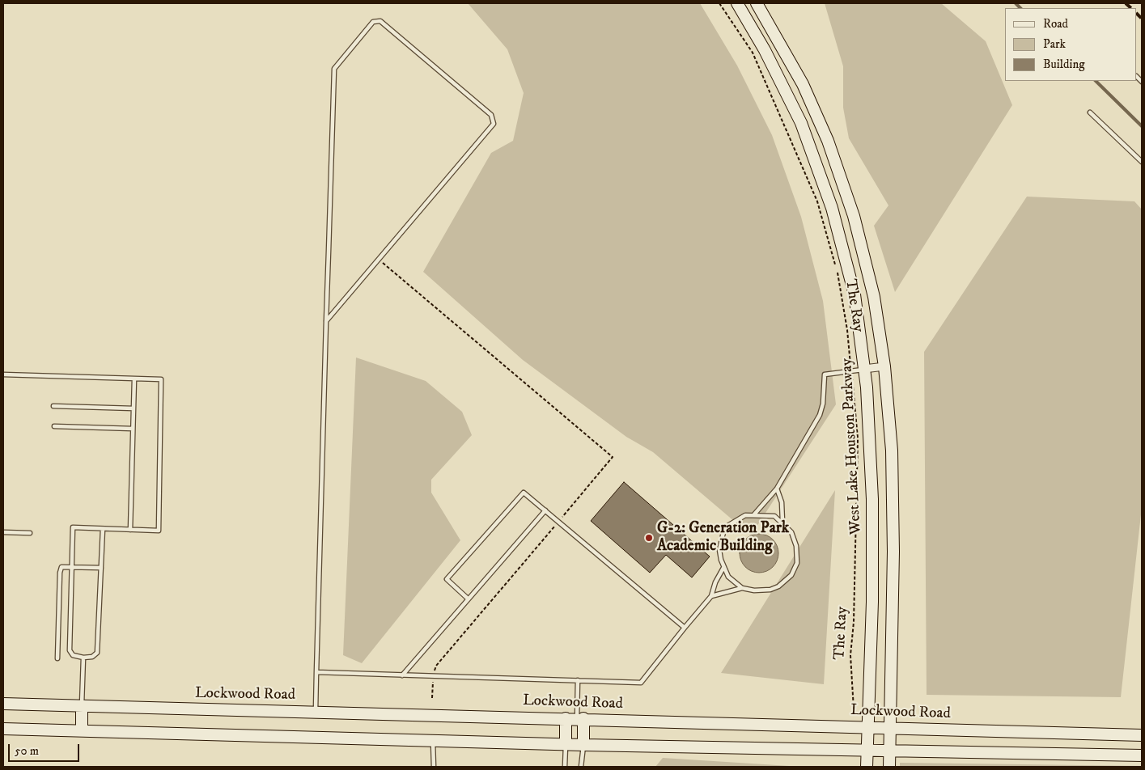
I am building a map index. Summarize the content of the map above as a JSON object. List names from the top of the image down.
{
  "streets": {
    "main road": ["West Lake Houston Parkway", "Lockwood Road"],
    "path": ["The Ray"]
  },
  "crossings": [
    ["West Lake Houston Parkway", "Lockwood Road"]
  ],
  "places": ["G-2: Generation Park Academic Building"],
  "legend": ["Road", "Park", "Building"],
  "scale_bar": "50 m"
}
